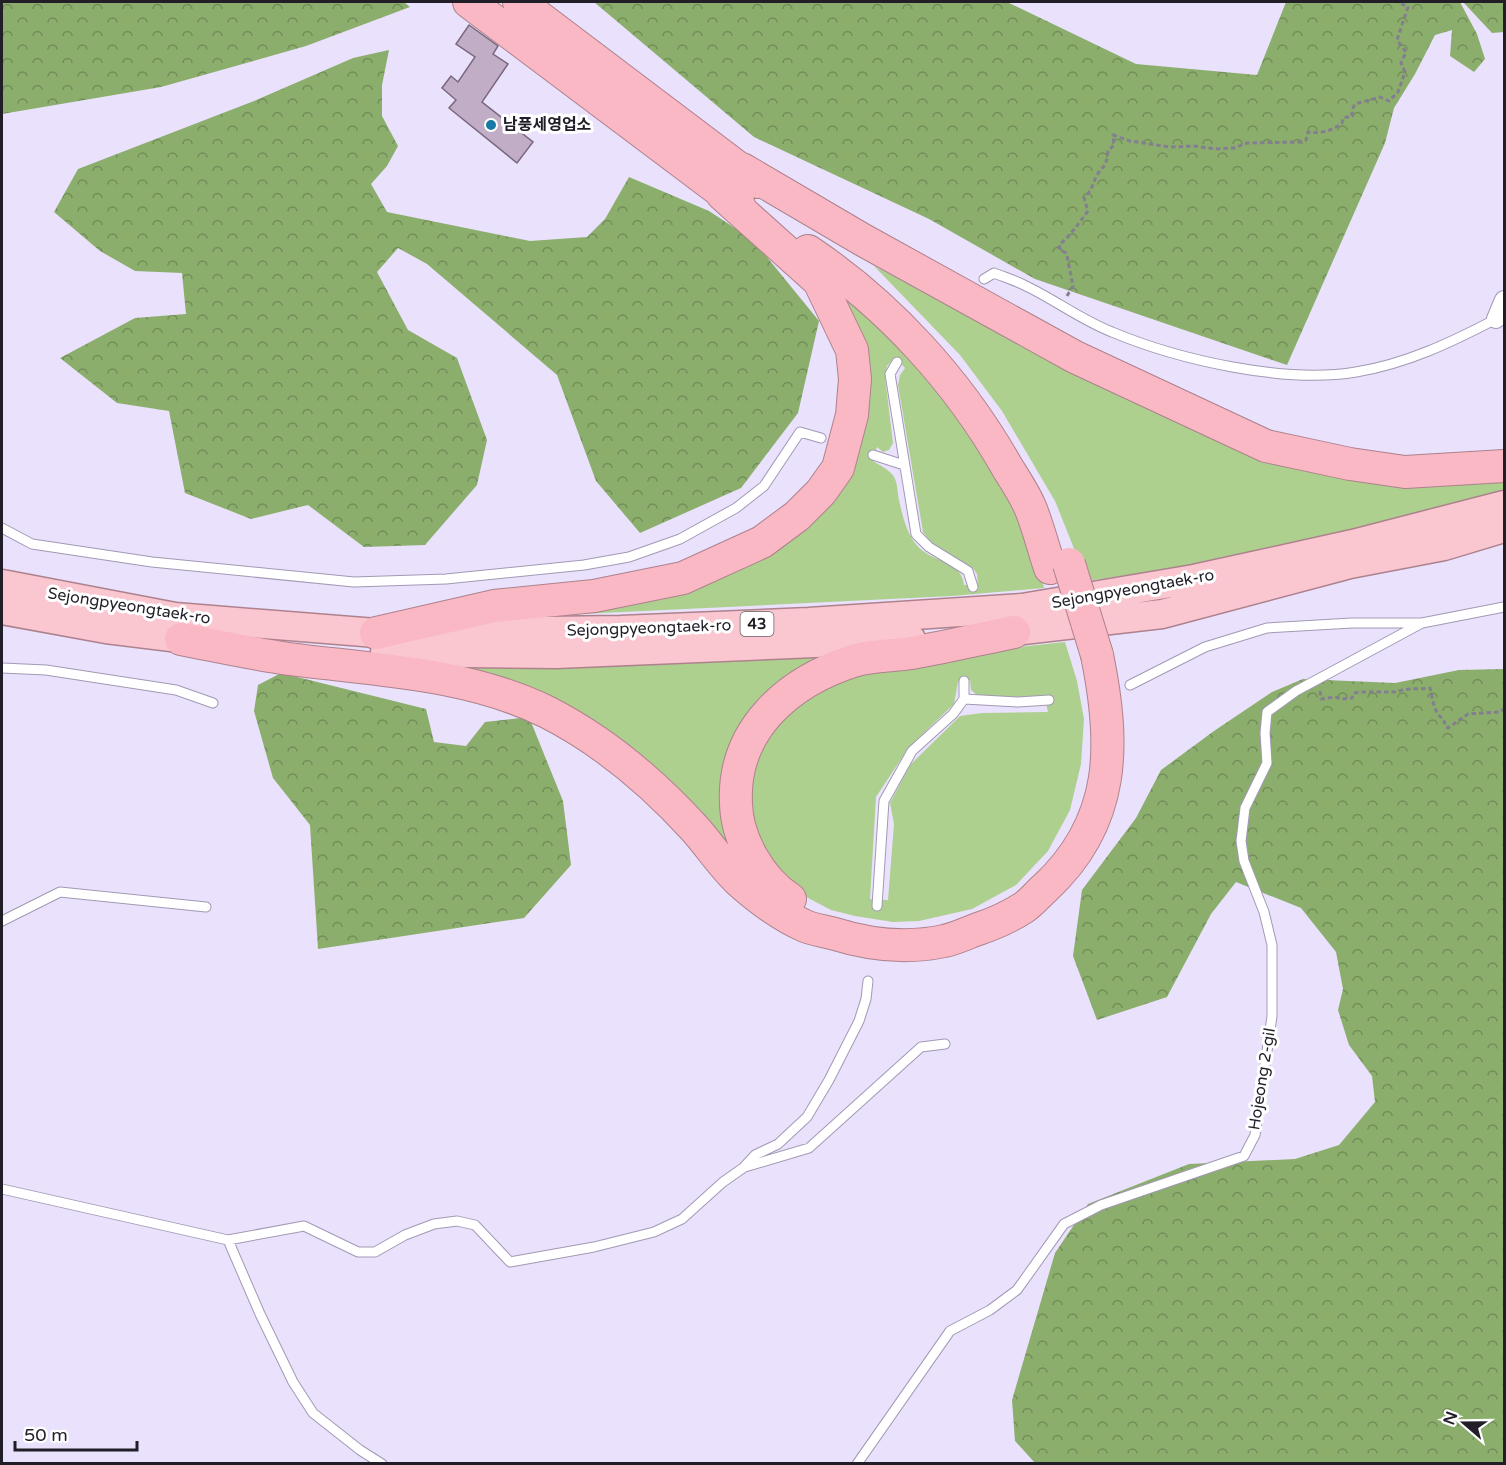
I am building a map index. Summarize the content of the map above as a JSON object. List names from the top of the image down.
{
  "streets": {
    "highway": ["Sejongpyeongtaek-ro", "43"],
    "lane": ["Hojeong 2-gil"]
  },
  "places": ["남풍세영업소"],
  "scale_bar": "50 m",
  "north": "left"
}
